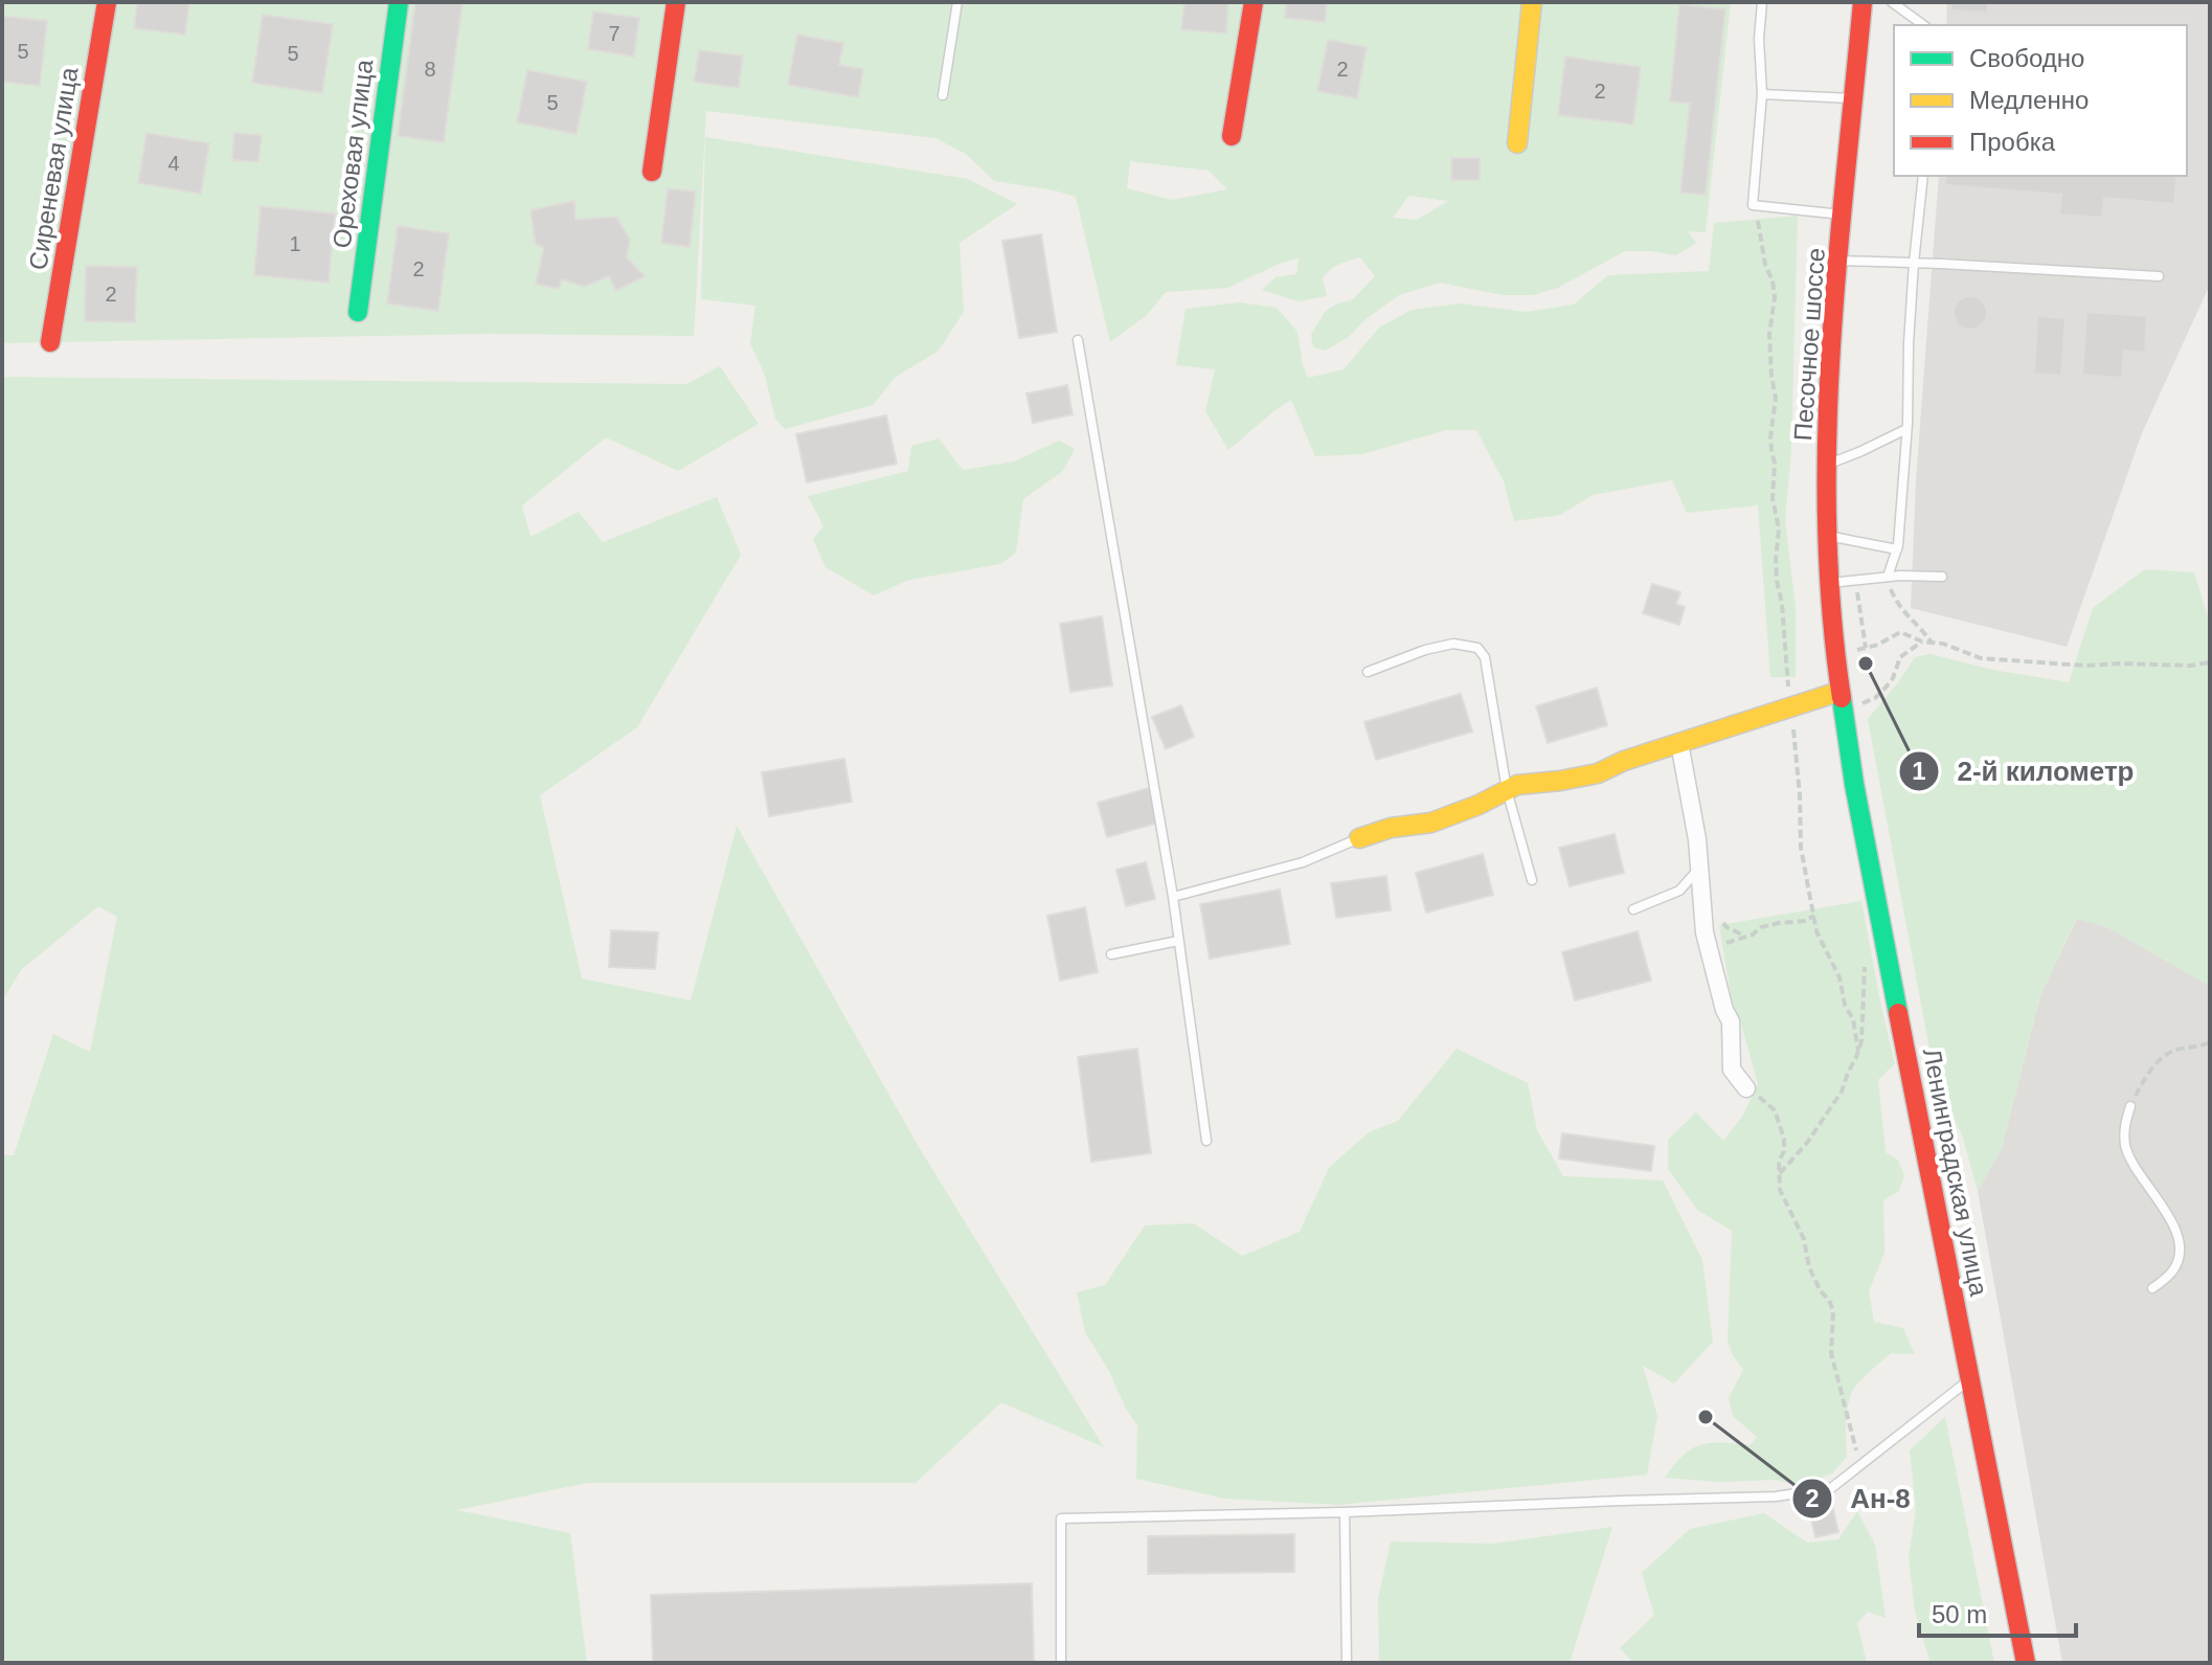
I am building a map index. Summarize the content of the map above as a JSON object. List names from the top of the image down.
{
  "streets": {
    "main road": [
      "Ореховая улица",
      "Сиреневая улица",
      "Песочное шоссе",
      "Ленинградская улица"
    ]
  },
  "crossings": [
    ["Песочное шоссе", "Ленинградская улица"]
  ],
  "places": ["2-й километр", "Ан-8"],
  "house_numbers": [
    "7",
    "5",
    "5",
    "8",
    "2",
    "2",
    "5",
    "4",
    "1",
    "2",
    "2"
  ],
  "legend": ["Свободно", "Медленно", "Пробка"],
  "scale_bar": "50 m"
}
